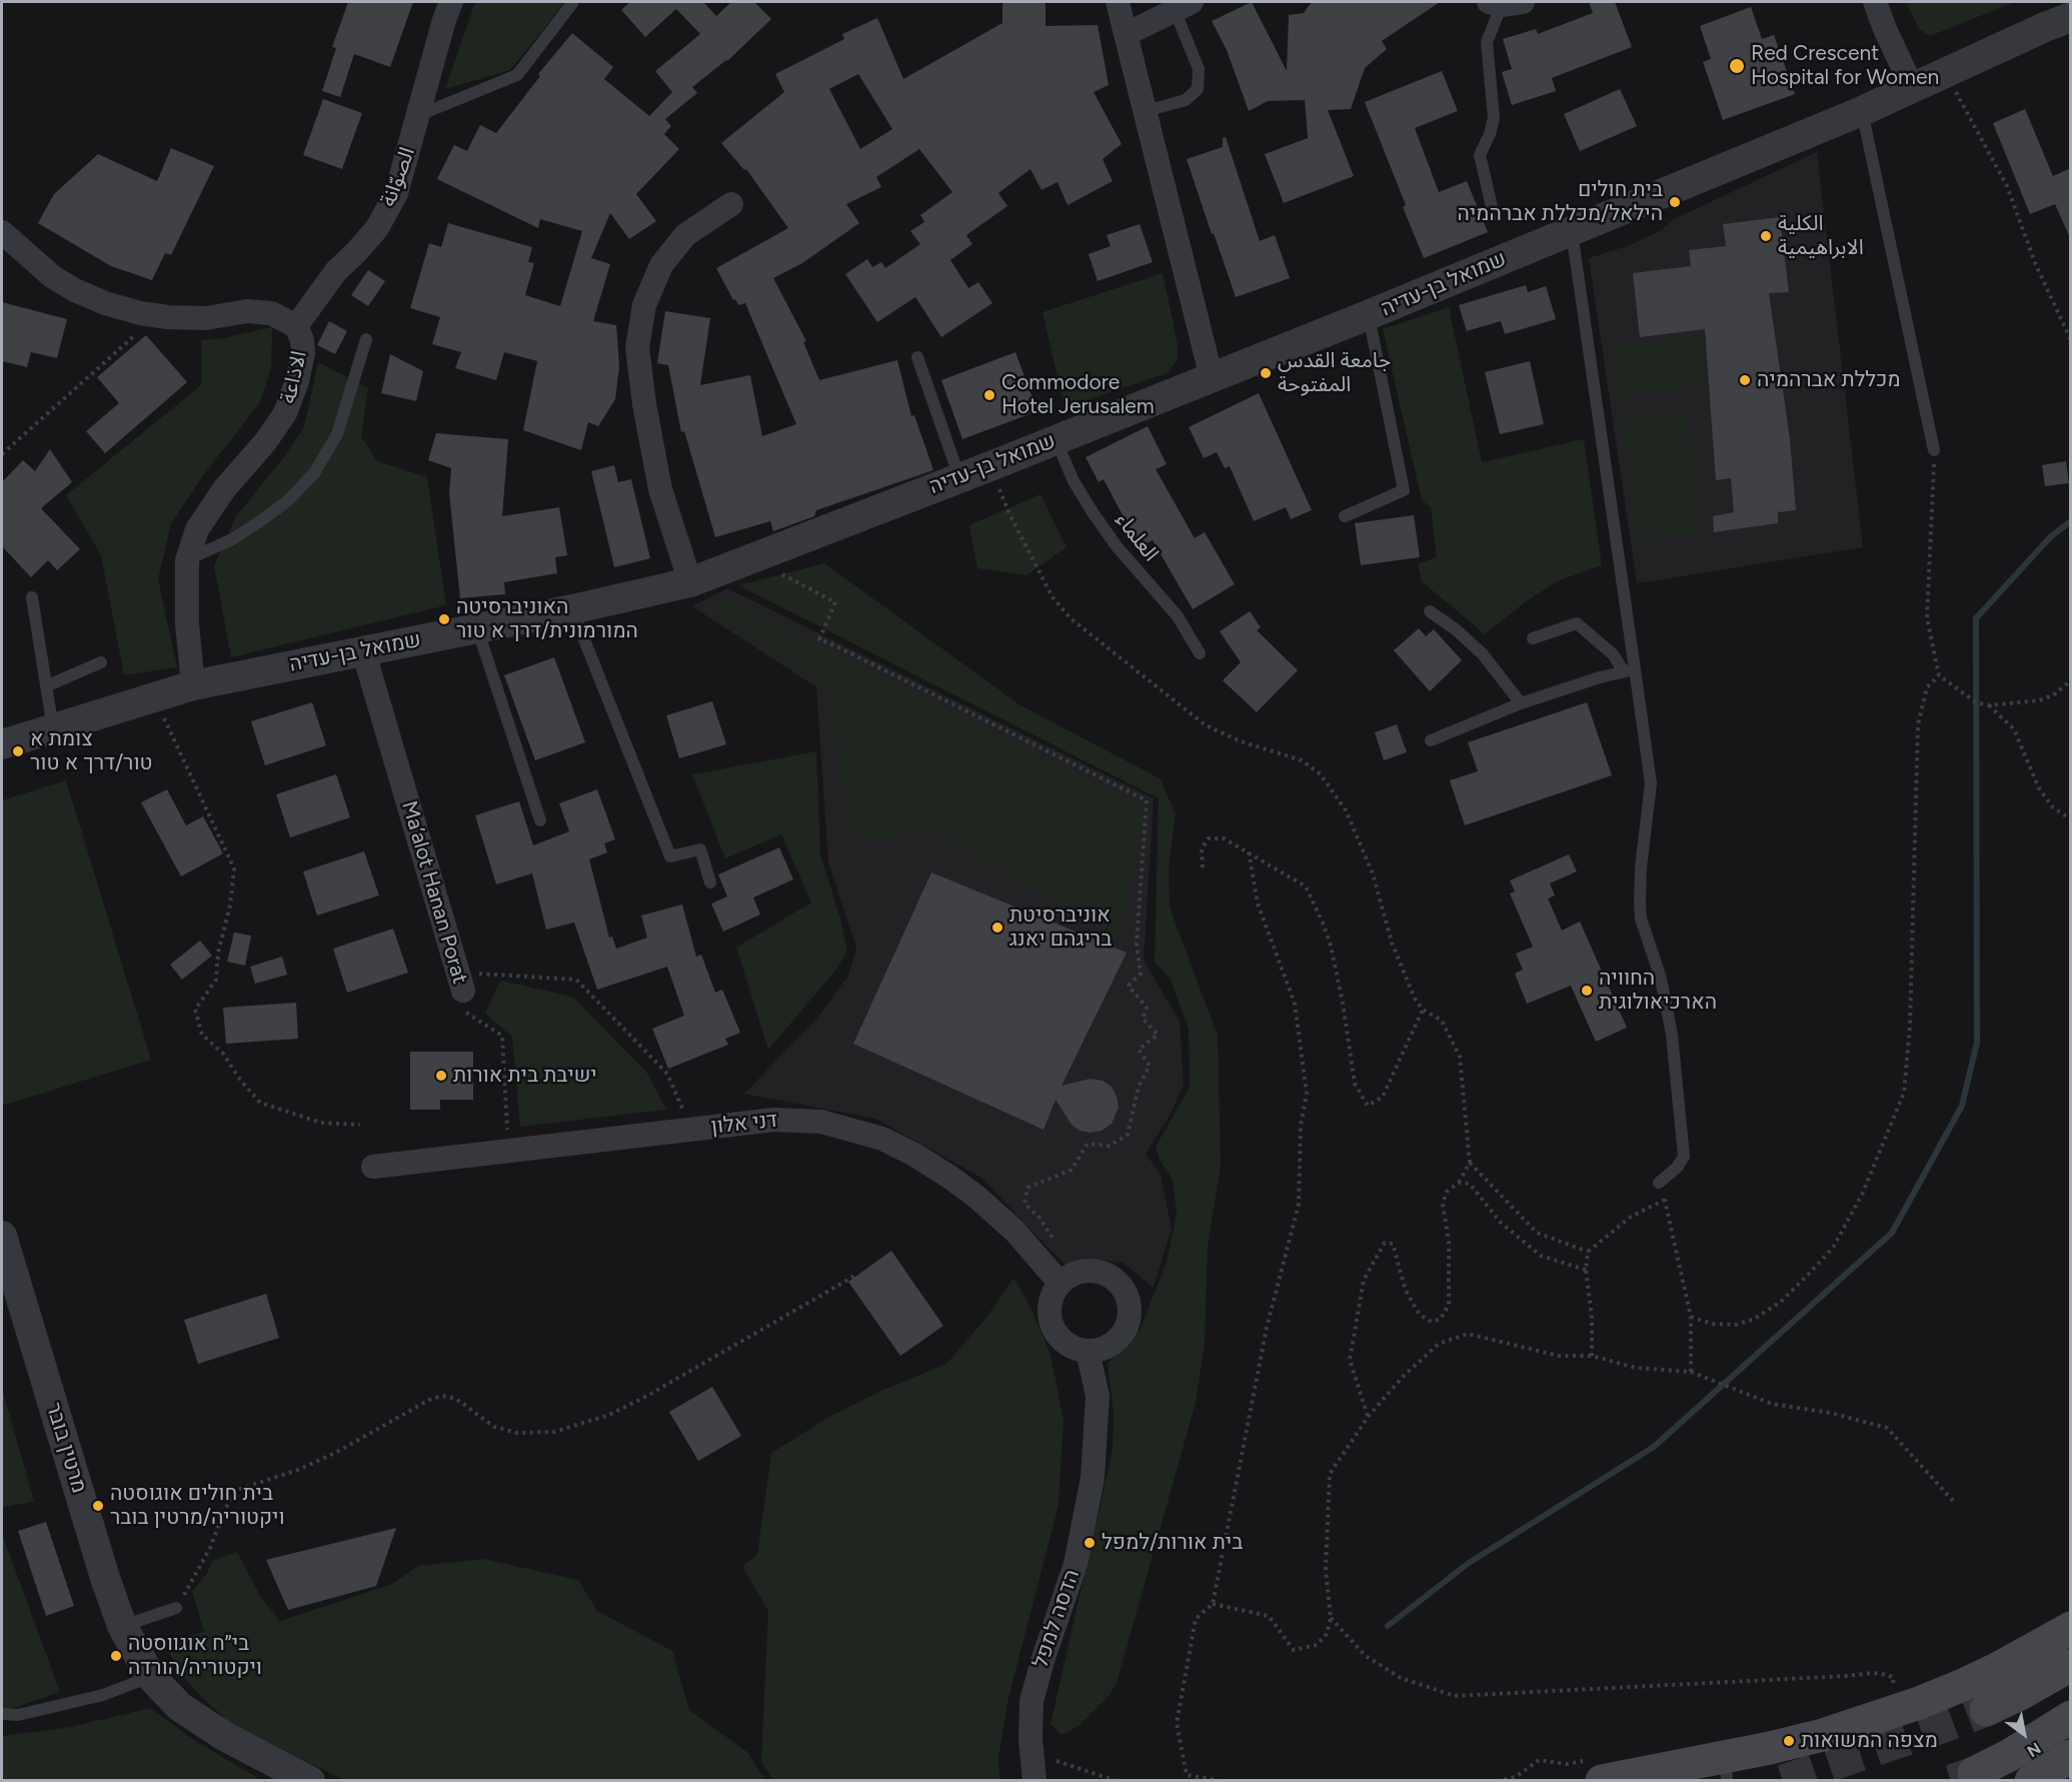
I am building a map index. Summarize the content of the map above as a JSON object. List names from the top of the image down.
{
  "streets": {
    "street": [
      "الصوّانة",
      "שמואל בן-עדיה",
      "الاذاعة",
      "Ma’alot Hanan Porat",
      "דני אלון",
      "מרטין בובר",
      "הדסה למפל"
    ],
    "lane": ["العلماء"]
  },
  "crossings": [
    ["الصوّانة", "الاذاعة"],
    ["שמואל בן-עדיה", "الاذاعة"],
    ["שמואל בן-עדיה", "العلماء"],
    ["שמואל בן-עדיה", "Ma’alot Hanan Porat"],
    ["Ma’alot Hanan Porat", "דני אלון"],
    ["דני אלון", "הדסה למפל"]
  ],
  "places": [
    "Red Crescent Hospital for Women",
    "בית חולים הילאל/מכללת אברהמיה",
    "الكلية الابراهيمية",
    "جامعة القدس المفتوحة",
    "מכללת אברהמיה",
    "Commodore Hotel Jerusalem",
    "האוניברסיטה המורמונית/דרך א טור",
    "צומת א טור/דרך א טור",
    "אוניברסיטת בריגהם יאנג",
    "החוויה הארכיאולוגית",
    "ישיבת בית אורות",
    "בית חולים אוגוסטה ויקטוריה/מרטין בובר",
    "בית אורות/למפל",
    "בי״ח אוגווסטה ויקטוריה/הורדה",
    "מצפה המשואות"
  ],
  "north": "bottom right"
}
